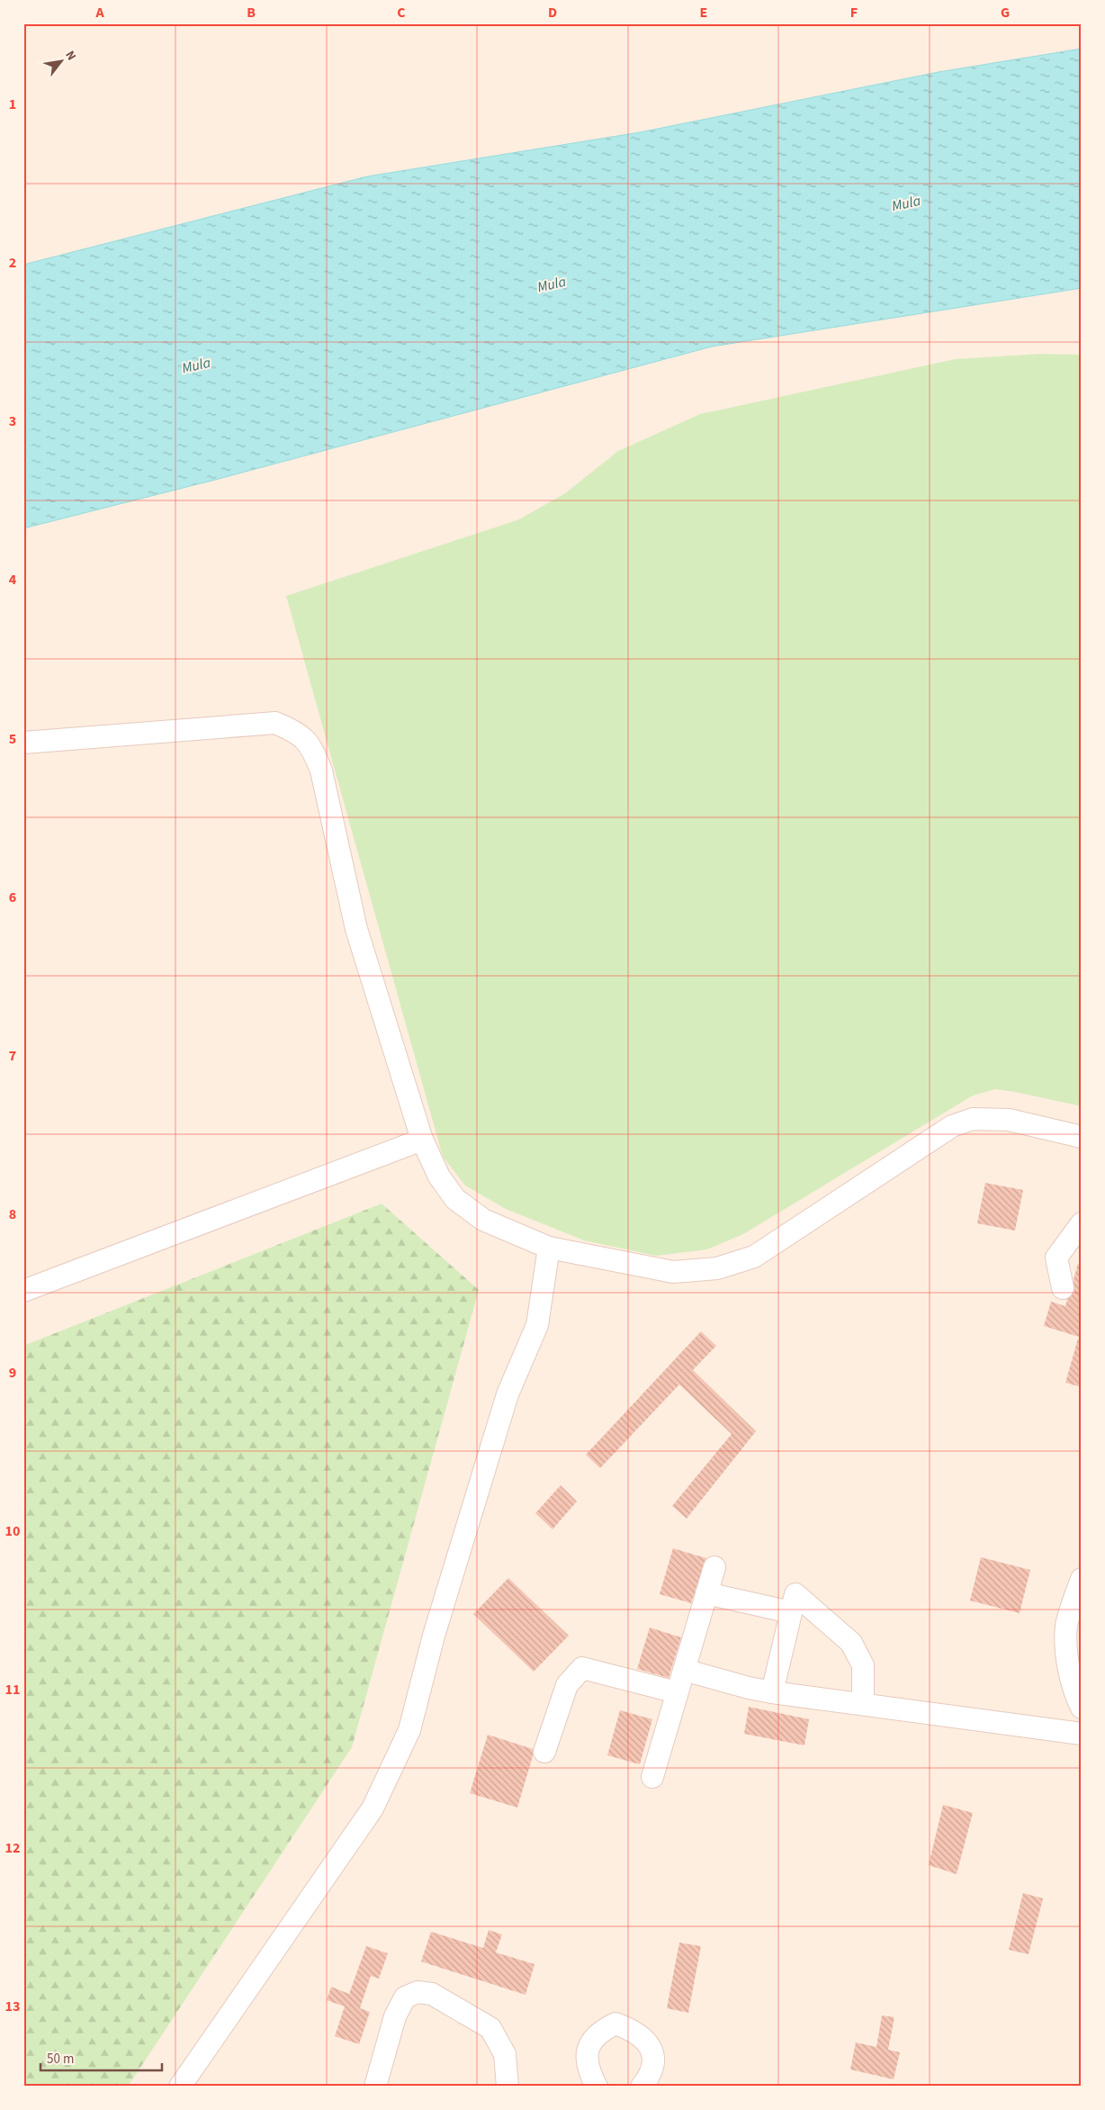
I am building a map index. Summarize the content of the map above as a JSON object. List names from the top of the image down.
{
  "water": ["Mula"],
  "scale_bar": "50 m",
  "north": "top right",
  "grid": {
    "columns": [
      "A",
      "B",
      "C",
      "D",
      "E",
      "F",
      "G"
    ],
    "rows": [
      "1",
      "2",
      "3",
      "4",
      "5",
      "6",
      "7",
      "8",
      "9",
      "10",
      "11",
      "12",
      "13"
    ]
  }
}
